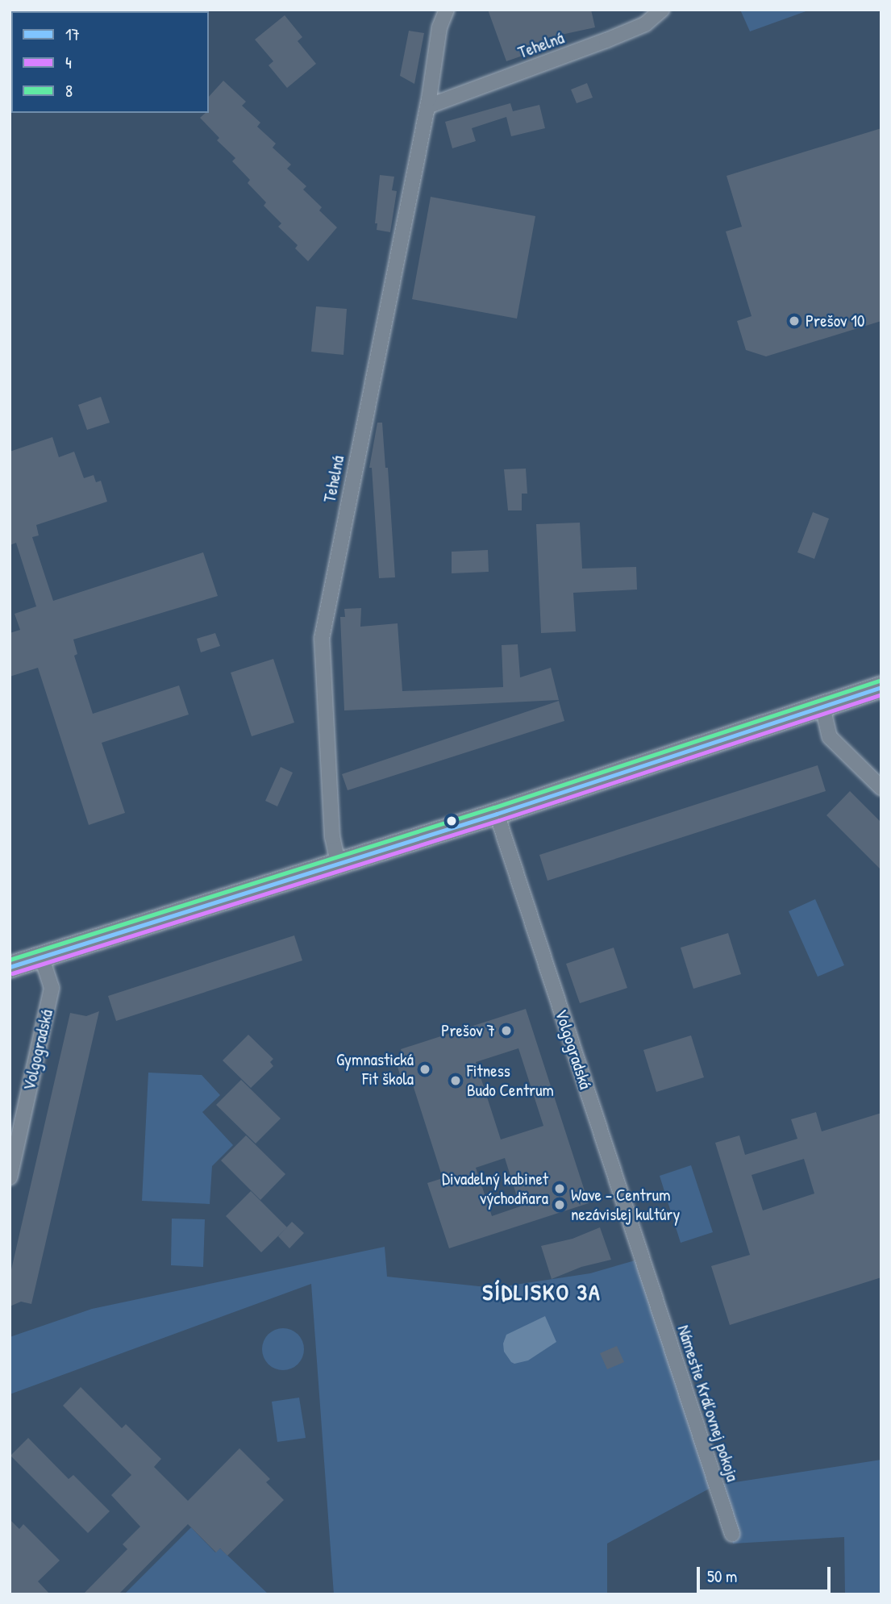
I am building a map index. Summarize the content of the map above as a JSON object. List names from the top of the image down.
{
  "streets": {
    "street": ["Tehelná", "Volgogradská", "Námestie Kráľovnej pokoja"]
  },
  "crossings": [
    ["Volgogradská", "Námestie Kráľovnej pokoja"]
  ],
  "districts": ["SÍDLISKO 3A"],
  "places": [
    "Prešov 10",
    "Prešov 7",
    "Gymnastická Fit škola",
    "Fitness Budo Centrum",
    "Divadelný kabinet východňara",
    "Wave - Centrum nezávislej kultúry"
  ],
  "lines": ["transit line 8", "transit line 17", "transit line 4"],
  "legend": ["17", "4", "8"],
  "scale_bar": "50 m"
}
